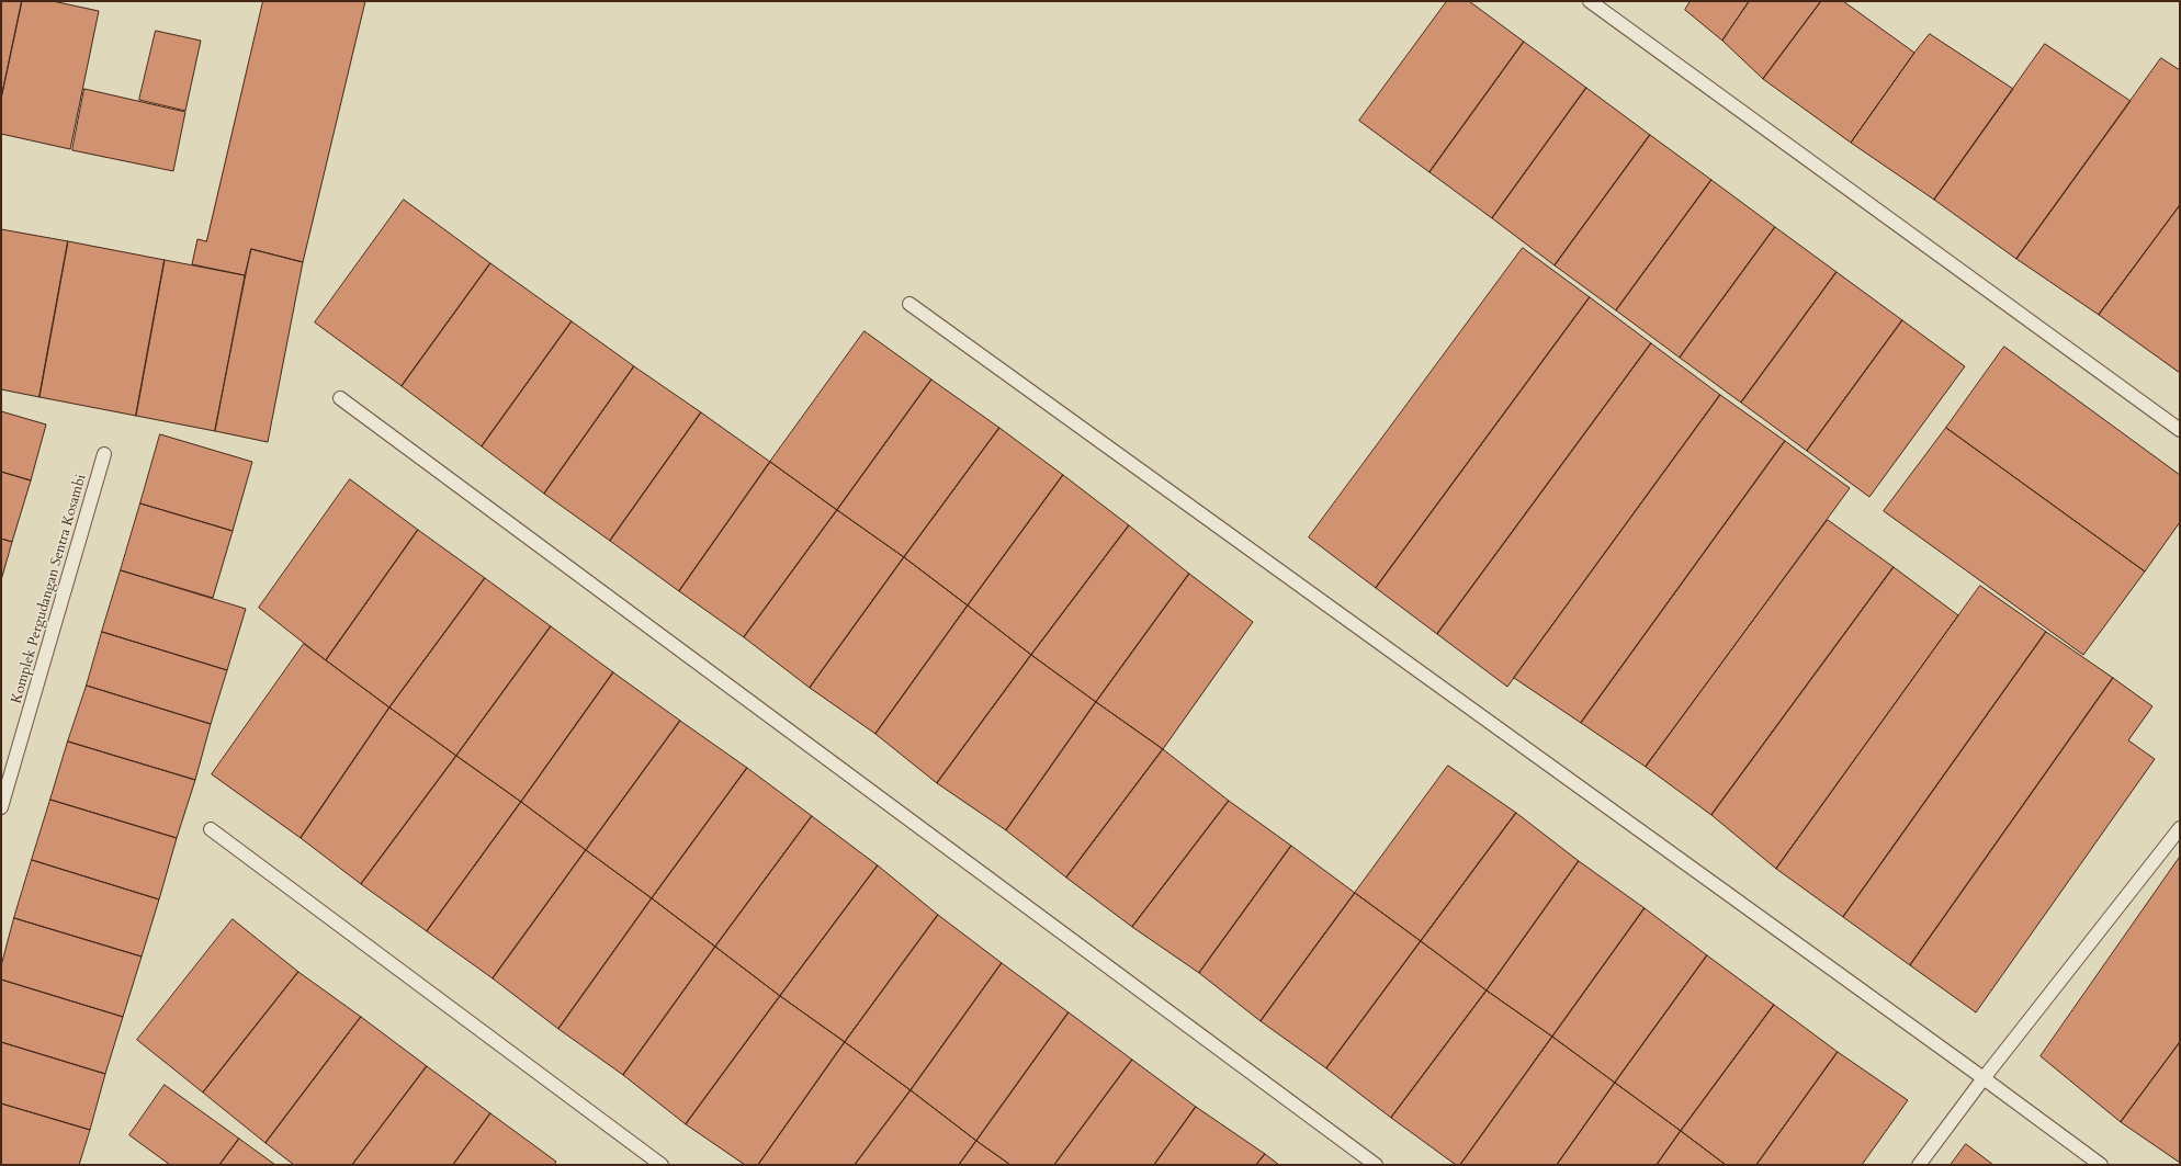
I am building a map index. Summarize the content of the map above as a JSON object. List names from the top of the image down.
{
  "streets": {
    "lane": ["Komplek Pergudangan Sentra Kosambi"]
  }
}
